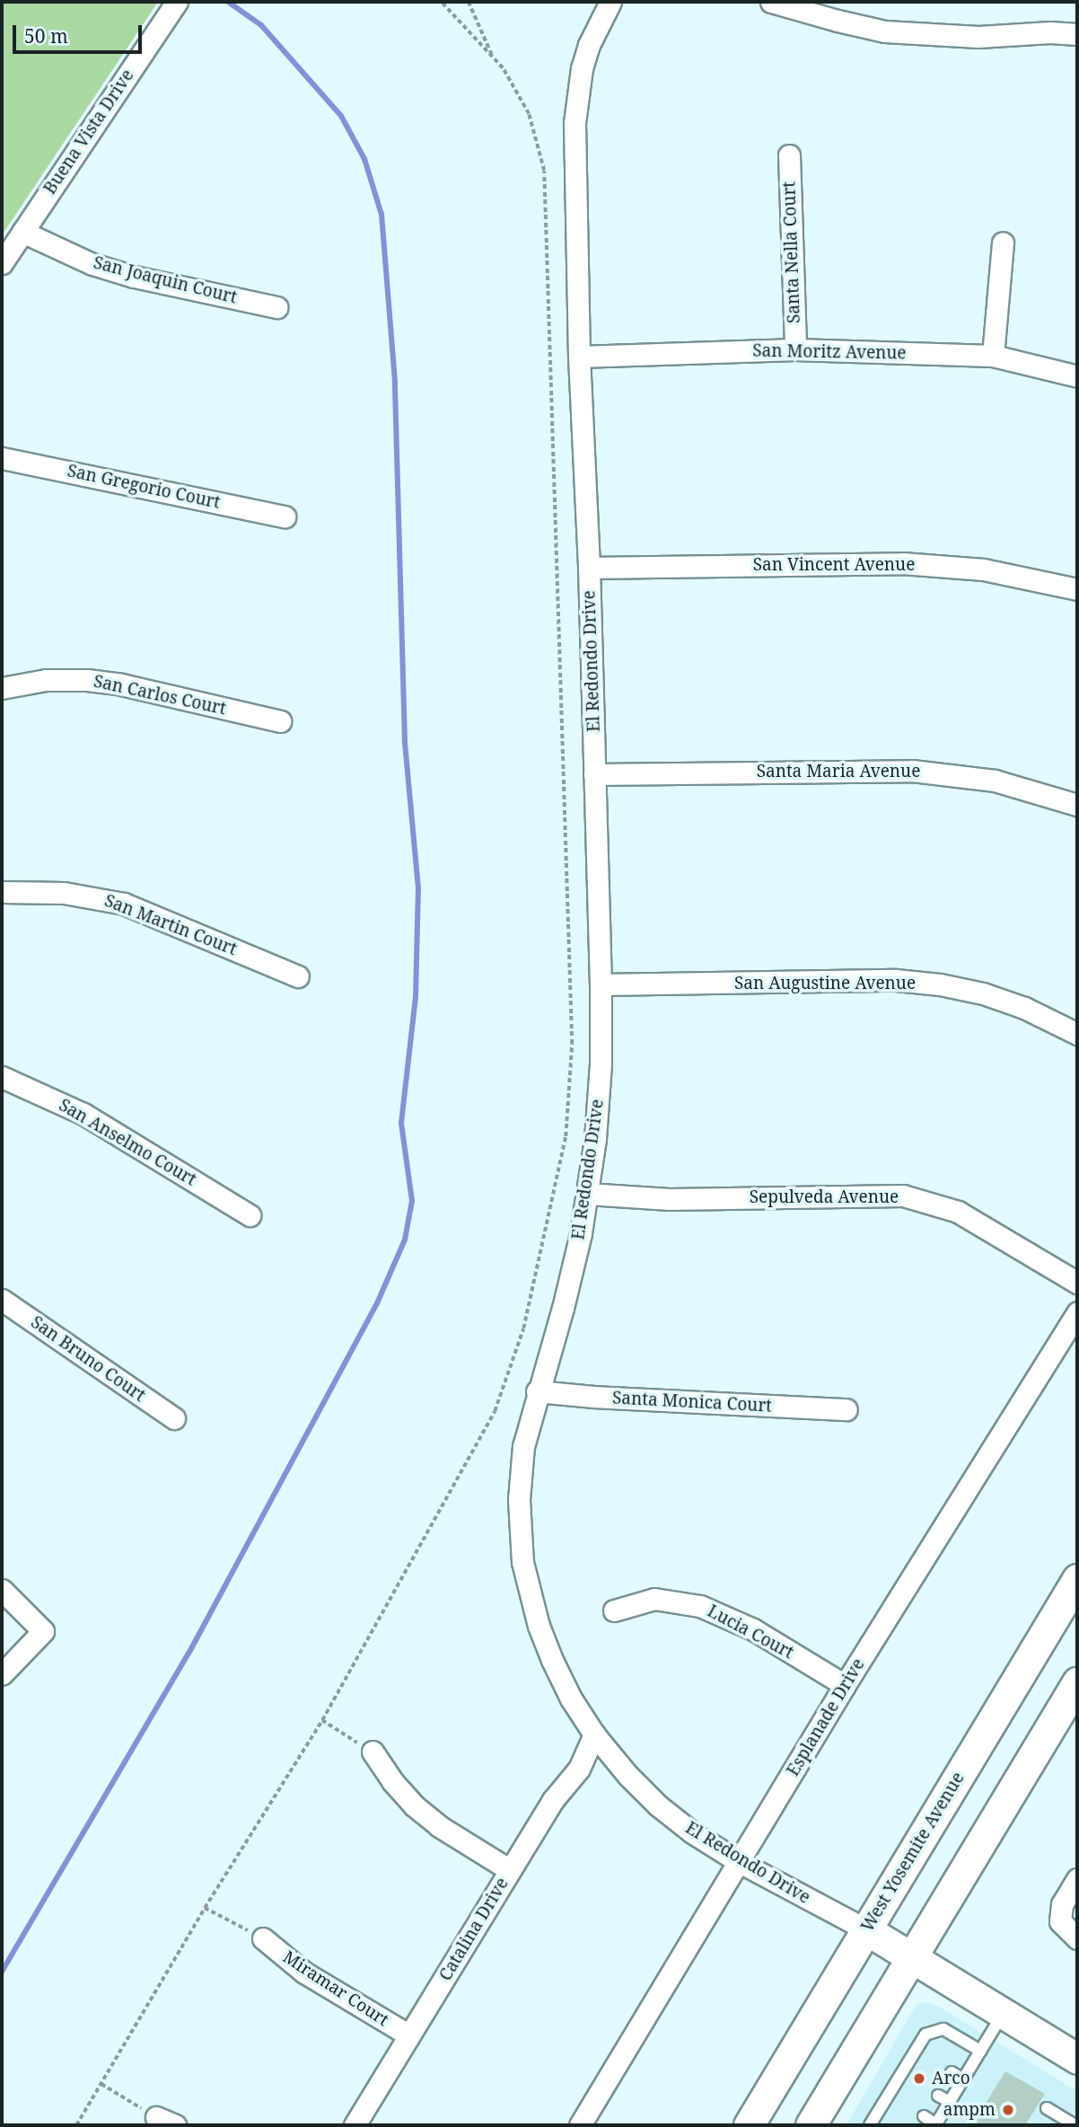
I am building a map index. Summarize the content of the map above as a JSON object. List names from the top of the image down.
{
  "streets": {
    "main road": ["El Redondo Drive", "West Yosemite Avenue"],
    "street": [
      "Buena Vista Drive",
      "Santa Nella Court",
      "San Joaquin Court",
      "San Moritz Avenue",
      "San Gregorio Court",
      "San Vincent Avenue",
      "San Carlos Court",
      "Santa Maria Avenue",
      "San Martin Court",
      "San Augustine Avenue",
      "San Anselmo Court",
      "Sepulveda Avenue",
      "San Bruno Court",
      "Santa Monica Court",
      "Lucia Court",
      "Esplanade Drive",
      "Catalina Drive",
      "Miramar Court"
    ]
  },
  "crossings": [
    ["Buena Vista Drive", "San Joaquin Court"],
    ["Santa Nella Court", "San Moritz Avenue"],
    ["San Moritz Avenue", "El Redondo Drive"],
    ["San Vincent Avenue", "El Redondo Drive"],
    ["El Redondo Drive", "Santa Maria Avenue"],
    ["El Redondo Drive", "San Augustine Avenue"],
    ["El Redondo Drive", "Sepulveda Avenue"],
    ["El Redondo Drive", "Santa Monica Court"],
    ["El Redondo Drive", "Esplanade Drive"],
    ["El Redondo Drive", "West Yosemite Avenue"],
    ["El Redondo Drive", "Catalina Drive"],
    ["Lucia Court", "Esplanade Drive"],
    ["Catalina Drive", "Miramar Court"]
  ],
  "places": ["Arco", "ampm"],
  "scale_bar": "50 m"
}
